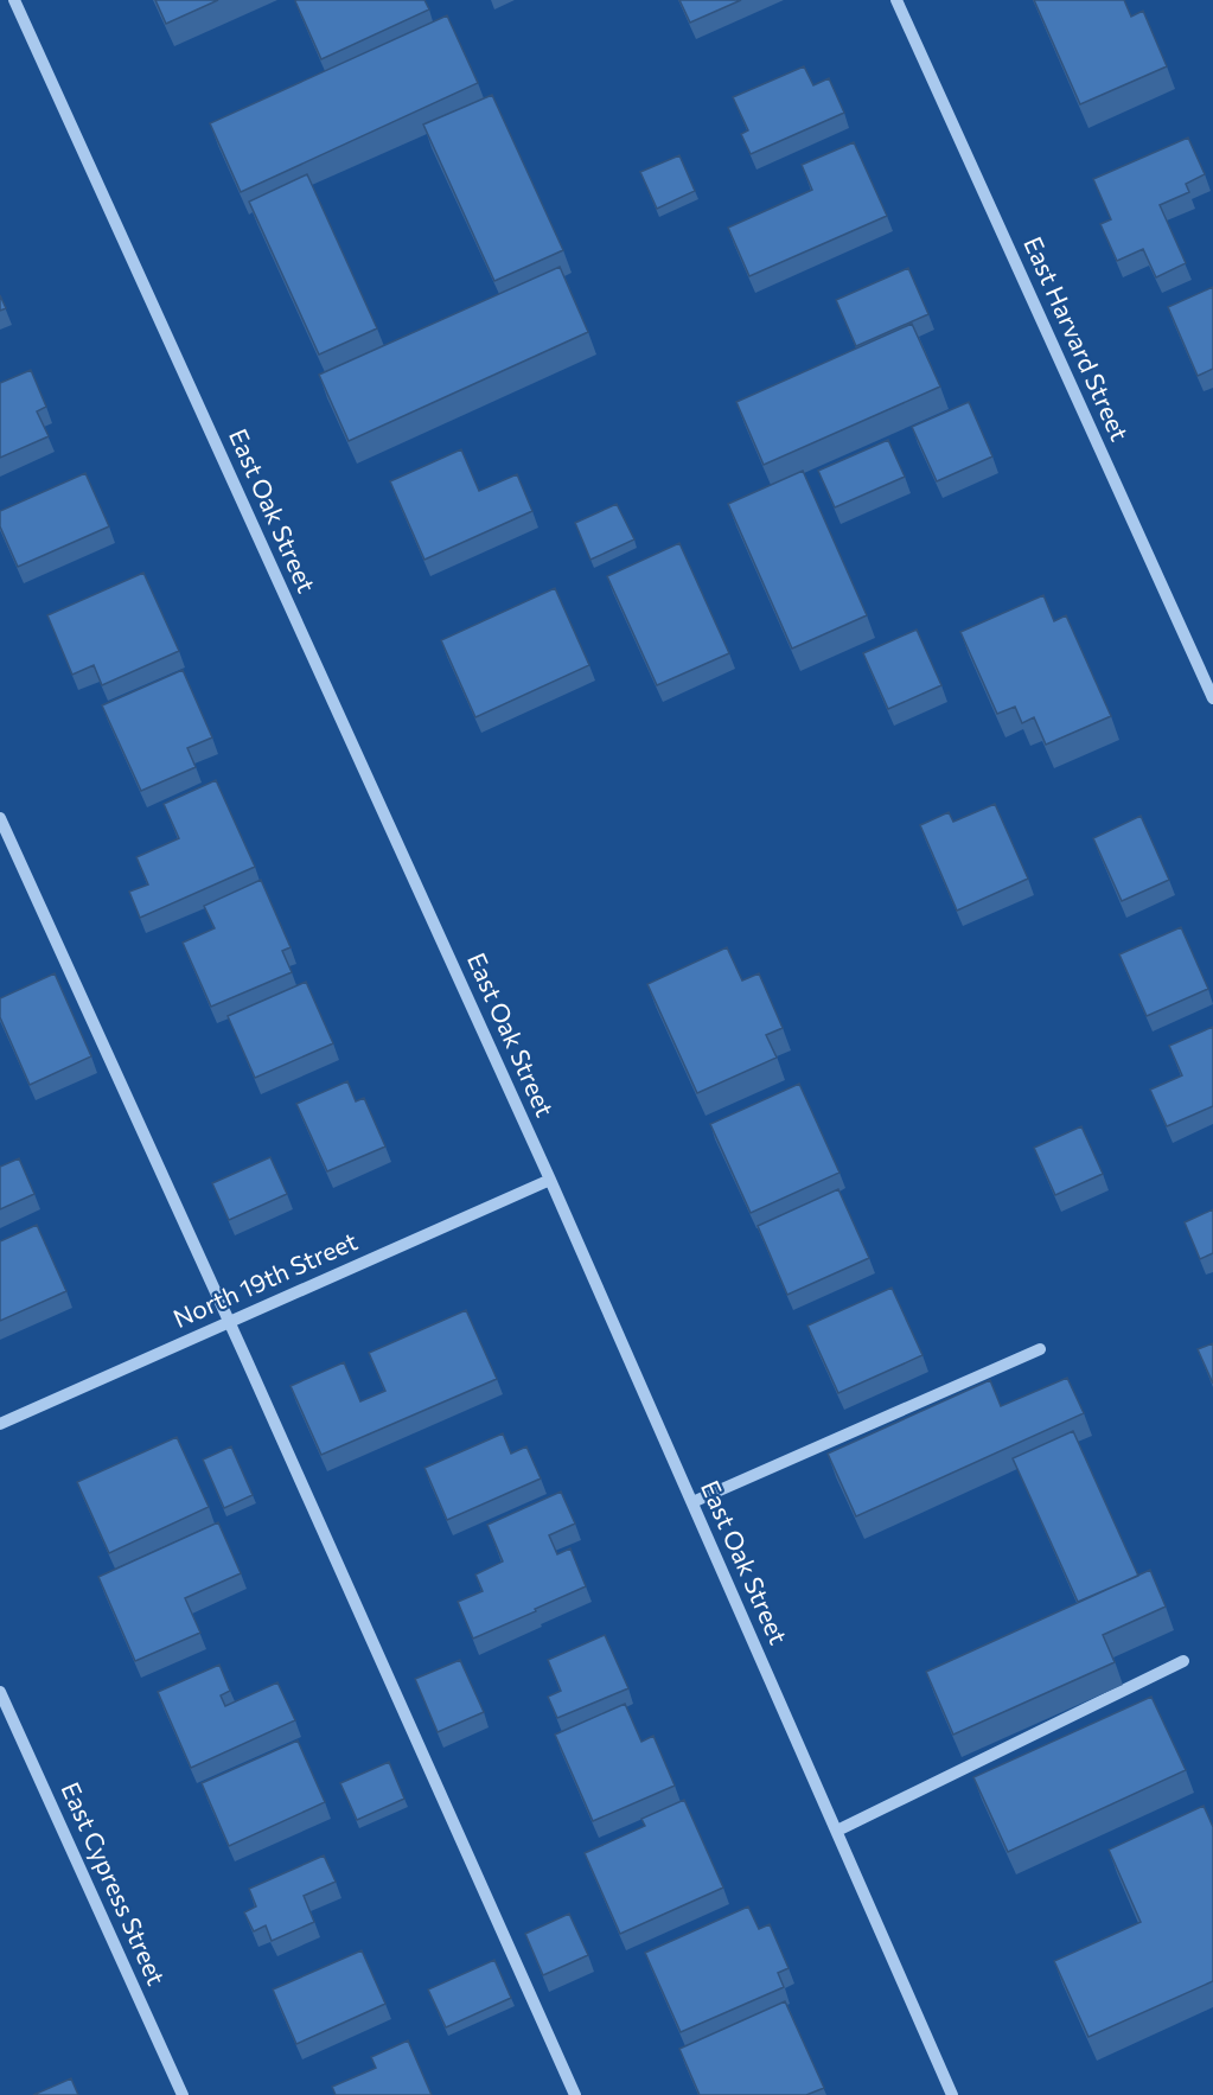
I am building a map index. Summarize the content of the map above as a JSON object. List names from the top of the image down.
{
  "streets": {
    "street": [
      "East Harvard Street",
      "East Oak Street",
      "North 19th Street",
      "East Cypress Street"
    ]
  },
  "crossings": [
    ["East Oak Street", "North 19th Street"]
  ]
}
